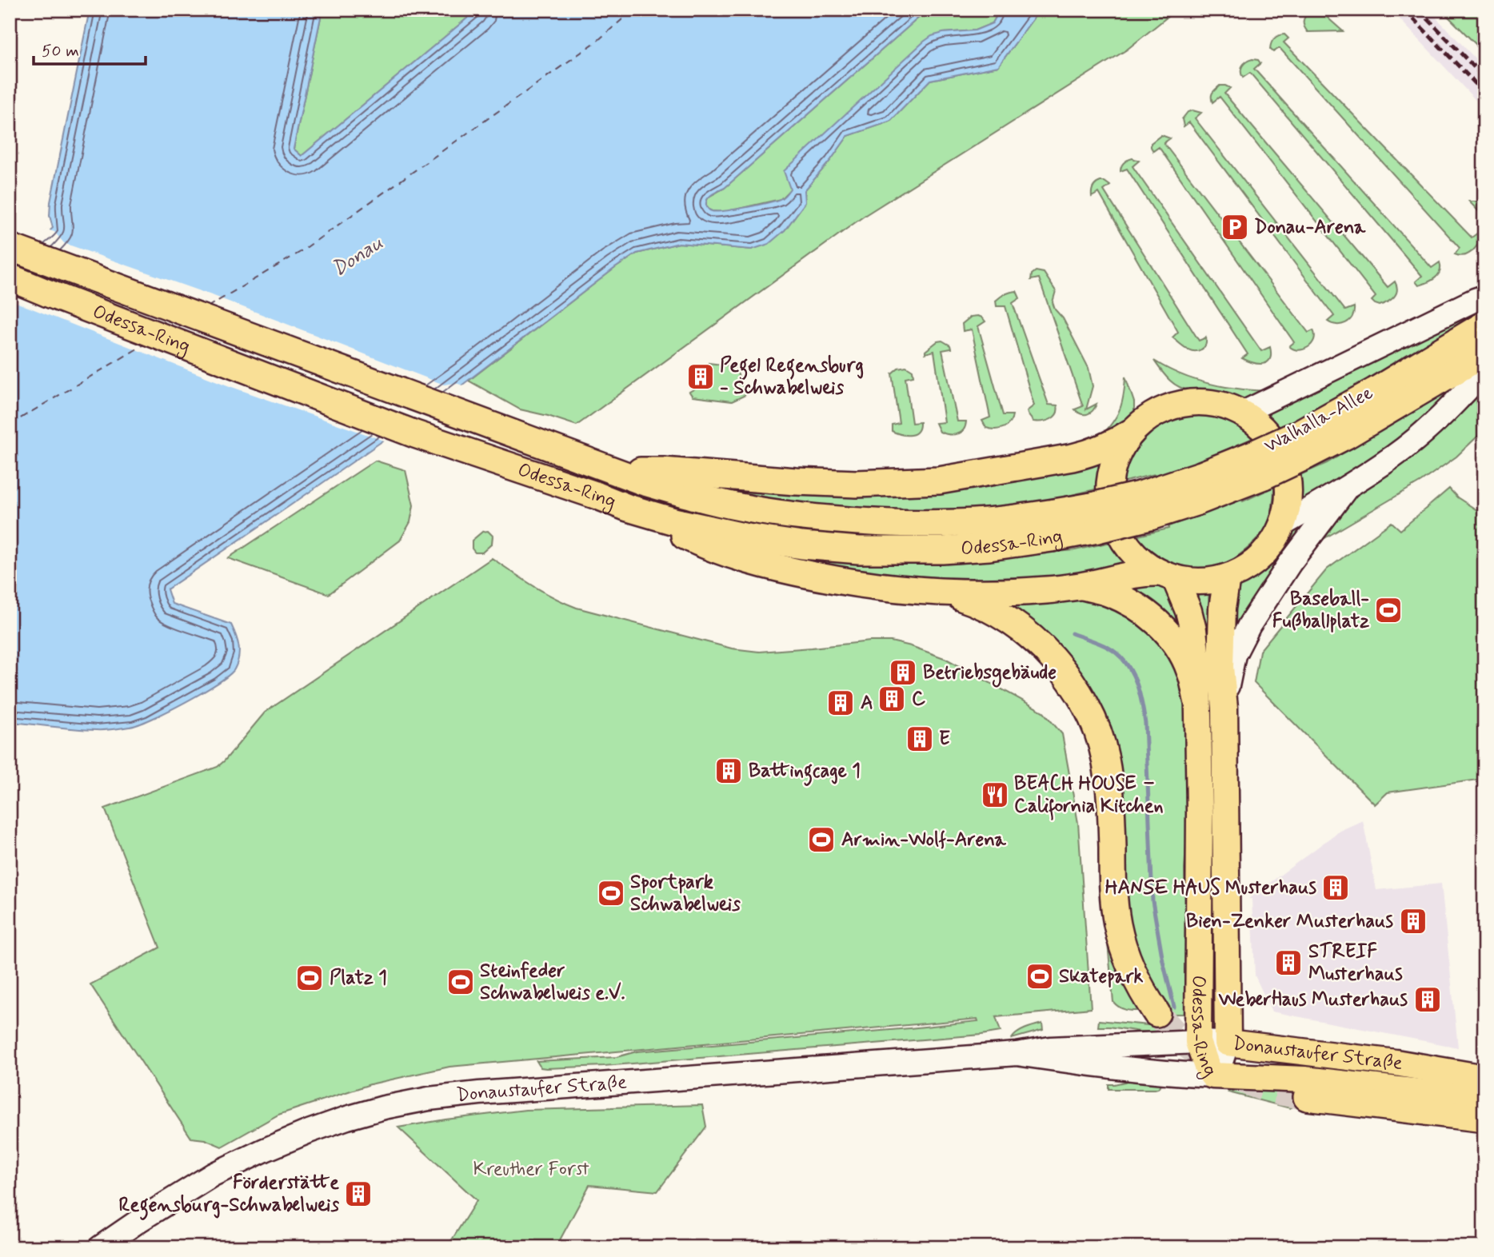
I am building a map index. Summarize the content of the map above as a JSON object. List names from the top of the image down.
{
  "streets": {
    "highway": ["Odessa-Ring", "Walhalla-Allee"],
    "main road": ["Donaustaufer Straße"]
  },
  "crossings": [
    ["Odessa-Ring", "Walhalla-Allee"],
    ["Odessa-Ring", "Donaustaufer Straße"]
  ],
  "water": ["Donau"],
  "parks": ["Kreuther Forst"],
  "places": {
    "parking": ["Donau-Arena"],
    "building": [
      "Pegel Regensburg - Schwabelweis",
      "Betriebsgebäude",
      "C",
      "A",
      "E",
      "Battingcage 1",
      "HANSE HAUS Musterhaus",
      "Bien-Zenker Musterhaus",
      "STREIF Musterhaus",
      "WeberHaus Musterhaus",
      "Förderstätte Regensburg-Schwabelweis"
    ],
    "sports": [
      "Baseball- Fußballplatz",
      "Armin-Wolf-Arena",
      "Sportpark Schwabelweis",
      "Skatepark",
      "Platz 1",
      "Steinfeder Schwabelweis e.V."
    ],
    "restaurant": ["BEACH HOUSE – California Kitchen"]
  },
  "scale_bar": "50 m"
}
